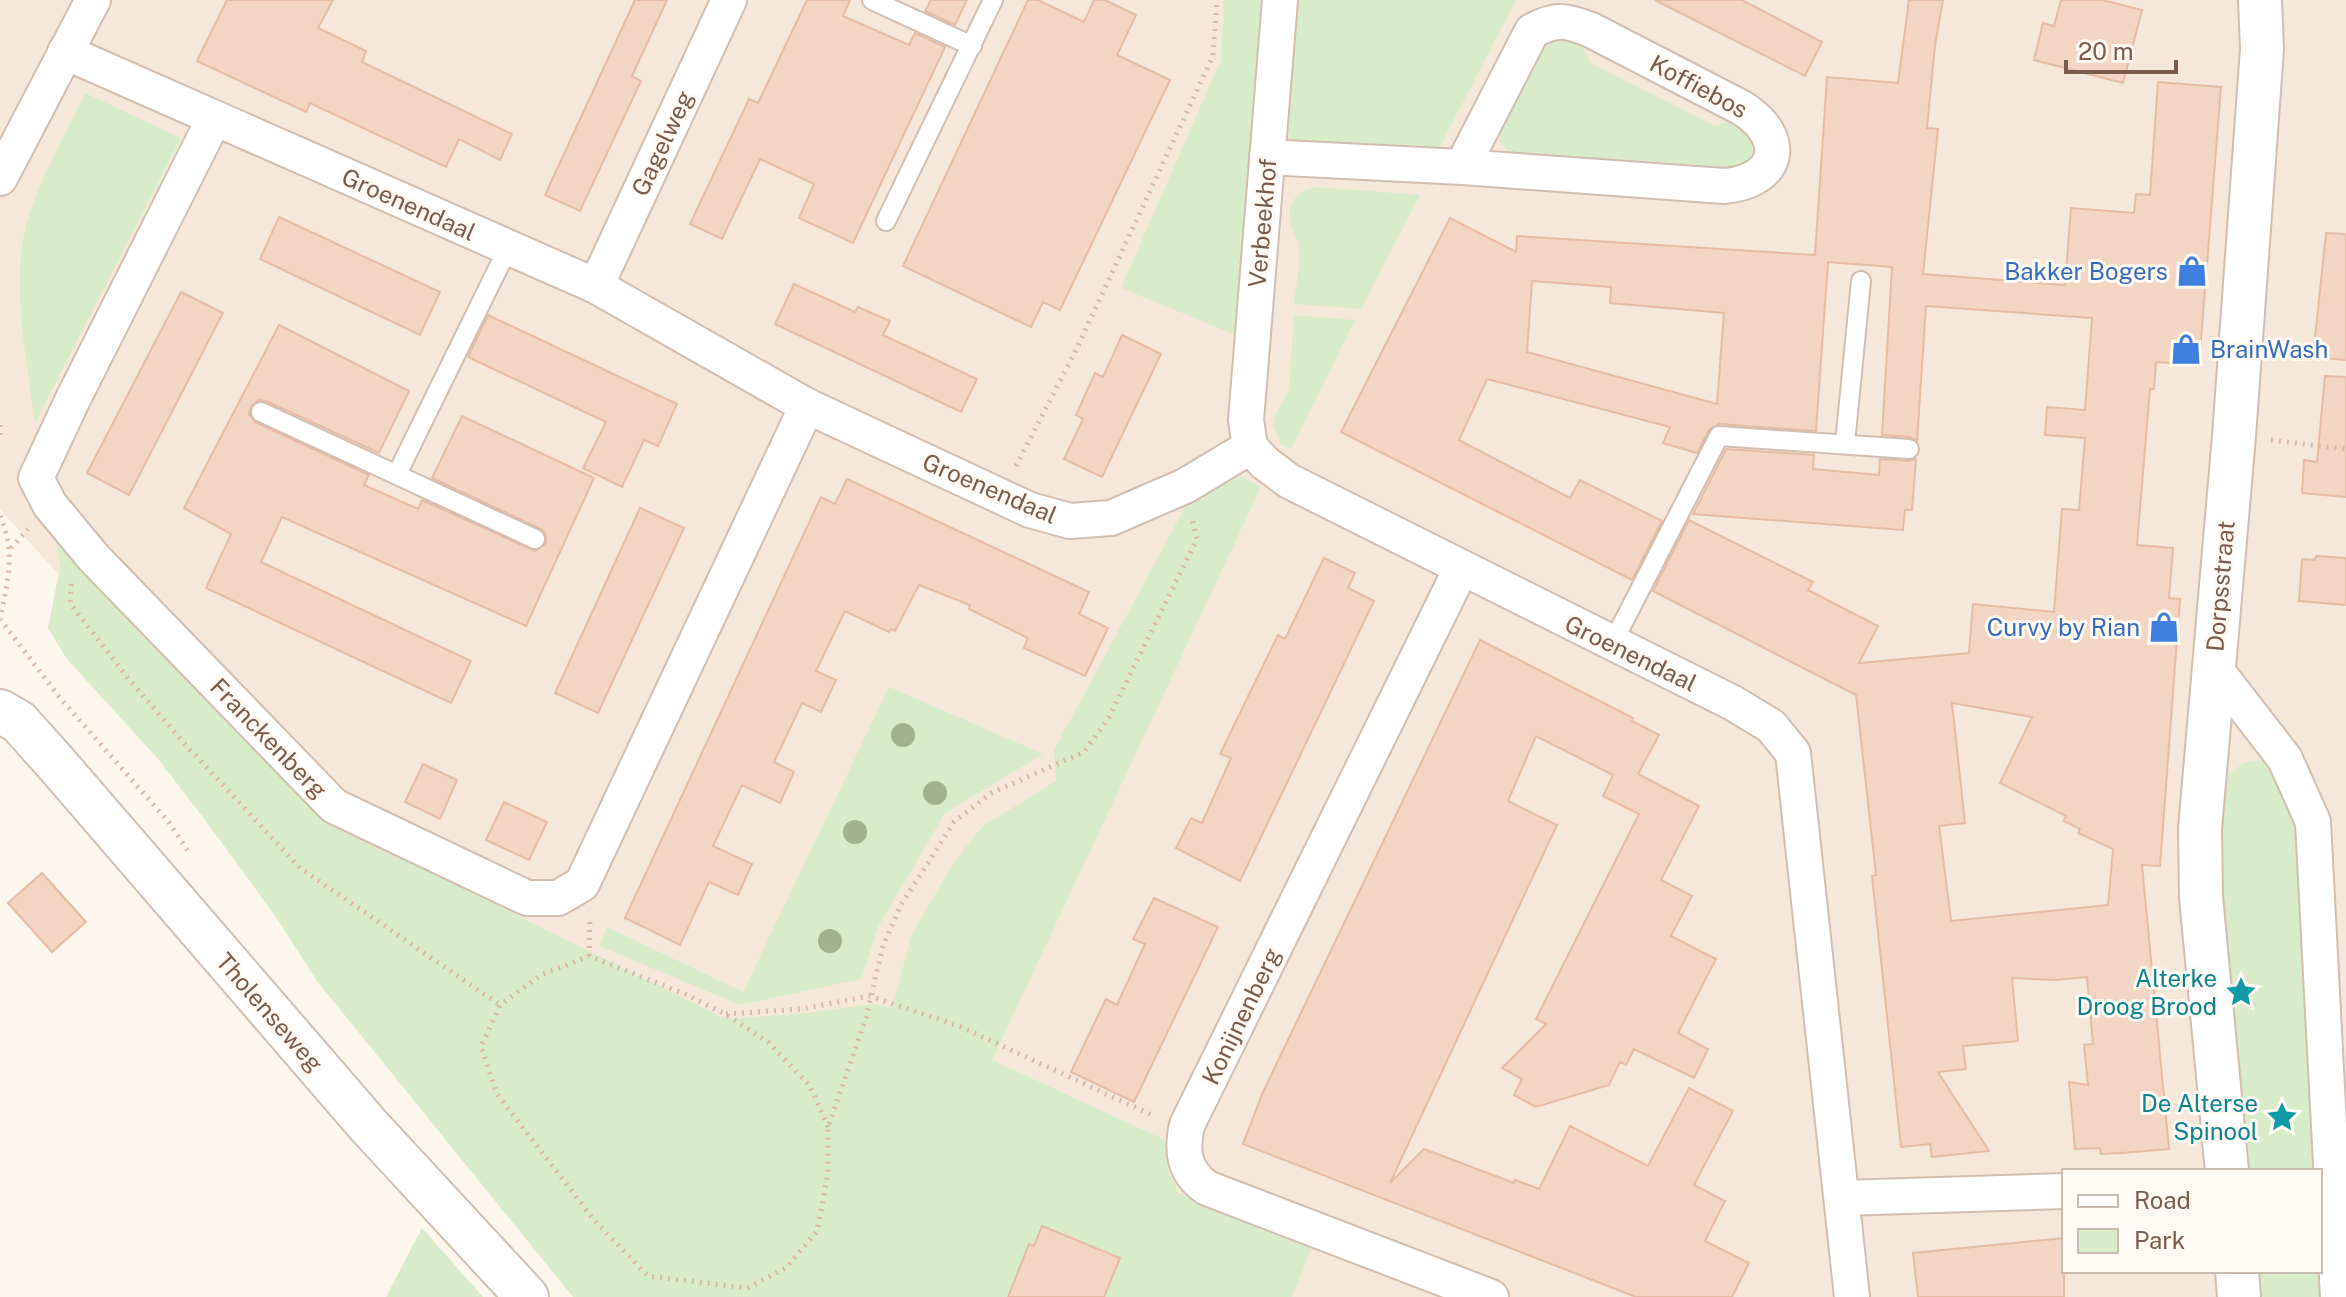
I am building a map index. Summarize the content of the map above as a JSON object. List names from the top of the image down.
{
  "streets": {
    "street": [
      "Koffiebos",
      "Gagelweg",
      "Groenendaal",
      "Verbeekhof",
      "Dorpsstraat",
      "Franckenberg",
      "Tholenseweg",
      "Konijnenberg"
    ]
  },
  "crossings": [
    ["Koffiebos", "Verbeekhof"],
    ["Gagelweg", "Groenendaal"],
    ["Groenendaal", "Verbeekhof"],
    ["Groenendaal", "Franckenberg"],
    ["Groenendaal", "Konijnenberg"]
  ],
  "places": {
    "shop": ["Bakker Bogers", "BrainWash", "Curvy by Rian"],
    "place": ["Alterke Droog Brood", "De Alterse Spinool"]
  },
  "legend": ["Road", "Park"],
  "scale_bar": "20 m"
}
